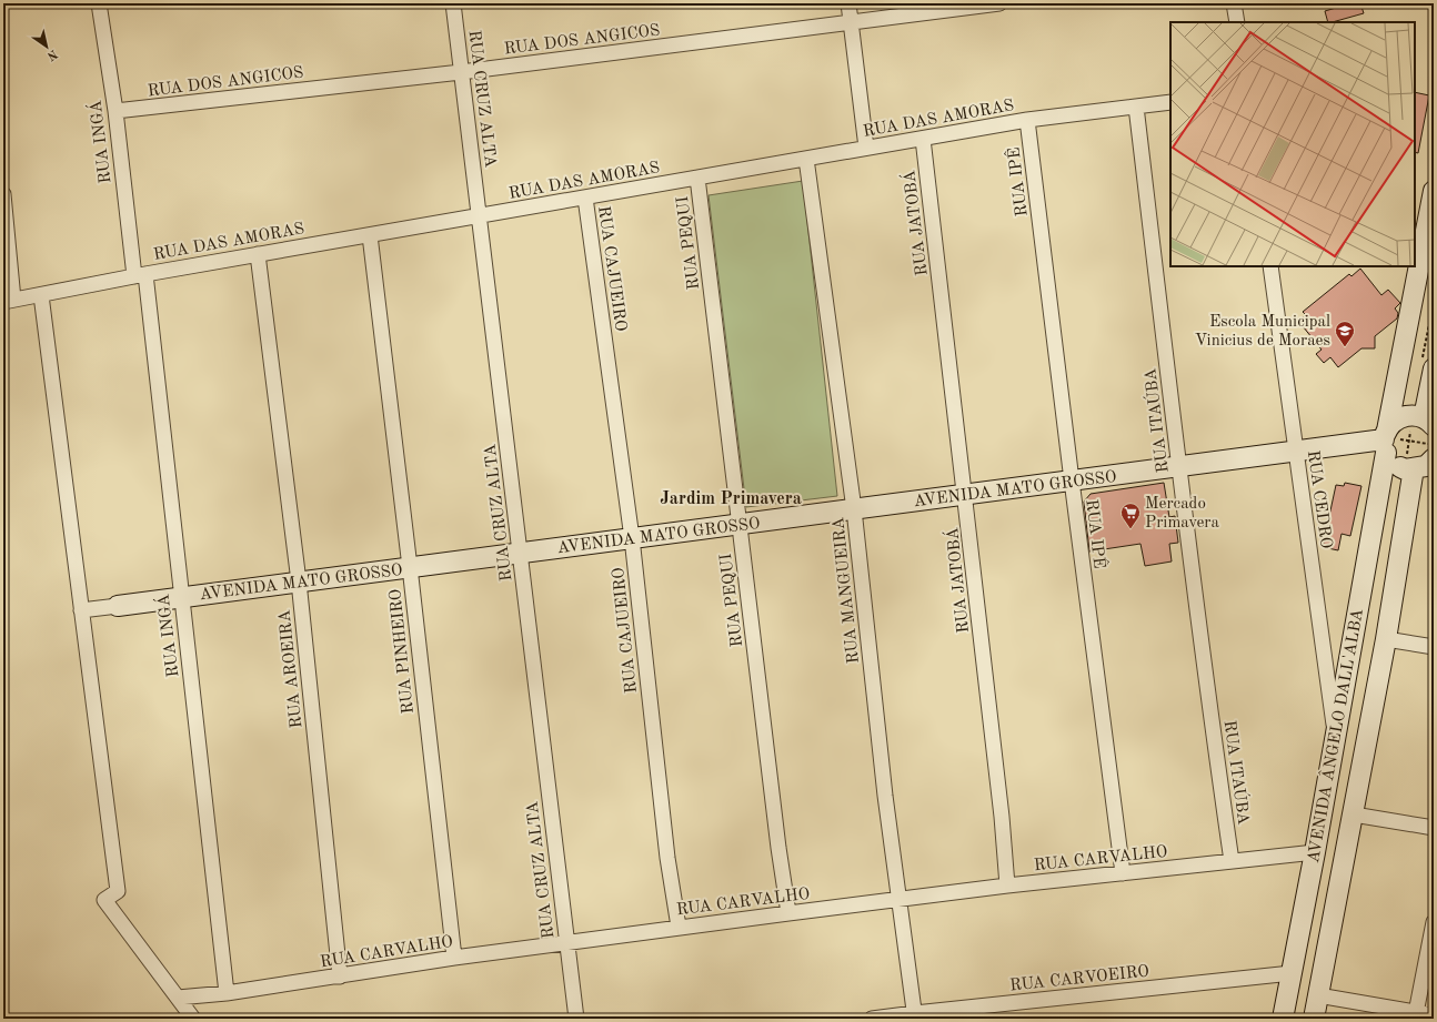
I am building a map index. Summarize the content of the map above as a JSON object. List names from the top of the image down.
{
  "streets": {
    "street": [
      "RUA DOS ANGICOS",
      "RUA CRUZ ALTA",
      "RUA DAS AMORAS",
      "RUA INGÁ",
      "RUA IPÊ",
      "RUA JATOBÁ",
      "RUA PEQUI",
      "RUA CAJUEIRO",
      "RUA ITAÚBA",
      "AVENIDA MATO GROSSO",
      "RUA CEDRO",
      "RUA MANGUEIRA",
      "RUA PINHEIRO",
      "RUA AROEIRA",
      "AVENIDA ÂNGELO DALL'ALBA",
      "RUA CARVALHO",
      "RUA CARVOEIRO"
    ]
  },
  "crossings": [
    ["RUA DOS ANGICOS", "RUA CRUZ ALTA"],
    ["RUA DOS ANGICOS", "RUA INGÁ"],
    ["RUA CRUZ ALTA", "RUA DAS AMORAS"],
    ["RUA CRUZ ALTA", "AVENIDA MATO GROSSO"],
    ["RUA CRUZ ALTA", "RUA CARVALHO"],
    ["RUA DAS AMORAS", "RUA INGÁ"],
    ["RUA DAS AMORAS", "RUA IPÊ"],
    ["RUA DAS AMORAS", "RUA JATOBÁ"],
    ["RUA DAS AMORAS", "RUA PEQUI"],
    ["RUA DAS AMORAS", "RUA CAJUEIRO"],
    ["RUA DAS AMORAS", "RUA ITAÚBA"],
    ["RUA DAS AMORAS", "RUA MANGUEIRA"],
    ["RUA DAS AMORAS", "RUA PINHEIRO"],
    ["RUA DAS AMORAS", "RUA AROEIRA"],
    ["RUA INGÁ", "AVENIDA MATO GROSSO"],
    ["RUA INGÁ", "RUA CARVALHO"],
    ["RUA IPÊ", "AVENIDA MATO GROSSO"],
    ["RUA IPÊ", "RUA CARVALHO"],
    ["RUA JATOBÁ", "AVENIDA MATO GROSSO"],
    ["RUA JATOBÁ", "RUA CARVALHO"],
    ["RUA PEQUI", "AVENIDA MATO GROSSO"],
    ["RUA PEQUI", "RUA CARVALHO"],
    ["RUA CAJUEIRO", "AVENIDA MATO GROSSO"],
    ["RUA CAJUEIRO", "RUA CARVALHO"],
    ["RUA ITAÚBA", "AVENIDA MATO GROSSO"],
    ["RUA ITAÚBA", "RUA CARVALHO"],
    ["AVENIDA MATO GROSSO", "RUA CEDRO"],
    ["AVENIDA MATO GROSSO", "RUA MANGUEIRA"],
    ["AVENIDA MATO GROSSO", "RUA PINHEIRO"],
    ["AVENIDA MATO GROSSO", "RUA AROEIRA"],
    ["AVENIDA MATO GROSSO", "AVENIDA ÂNGELO DALL'ALBA"],
    ["RUA CEDRO", "AVENIDA ÂNGELO DALL'ALBA"],
    ["RUA MANGUEIRA", "RUA CARVALHO"],
    ["RUA MANGUEIRA", "RUA CARVOEIRO"],
    ["RUA PINHEIRO", "RUA CARVALHO"],
    ["RUA AROEIRA", "RUA CARVALHO"],
    ["AVENIDA ÂNGELO DALL'ALBA", "RUA CARVALHO"],
    ["AVENIDA ÂNGELO DALL'ALBA", "RUA CARVOEIRO"]
  ],
  "districts": ["Jardim Primavera"],
  "places": {
    "school or university": ["Escola Municipal Vinicius de Moraes"],
    "supermarket": ["Mercado Primavera"]
  },
  "north": "bottom right"
}
